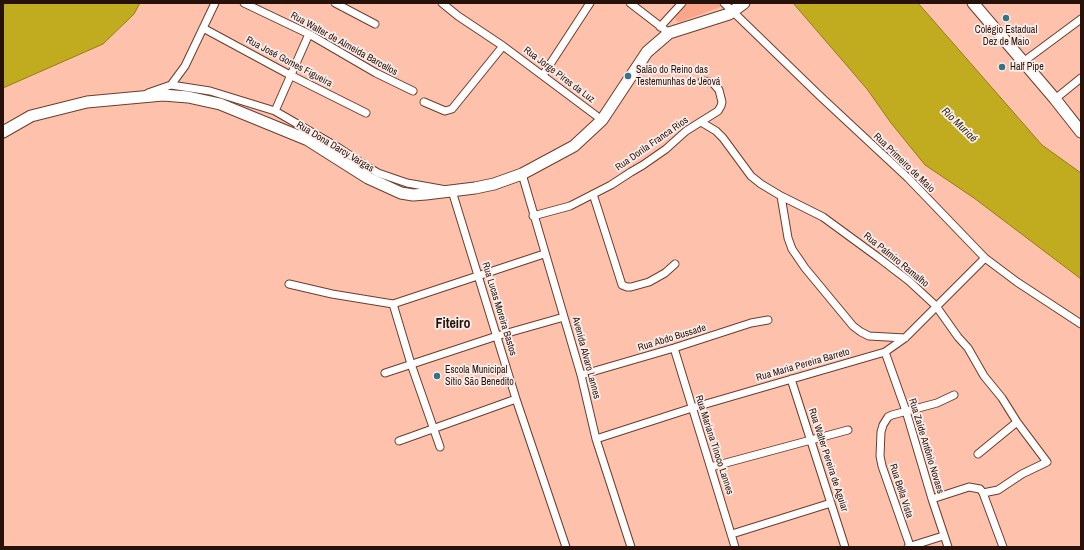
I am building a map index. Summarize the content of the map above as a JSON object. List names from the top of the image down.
{
  "streets": {
    "street": [
      "Rua Walter de Almeida Barcellos",
      "Rua José Gomes Figueira",
      "Rua Jorge Pires da Luz",
      "Rua Dorila Franca Rios",
      "Rua Dona Darcy Vargas",
      "Rua Primeiro de Maio",
      "Rua Palmiro Ramalho",
      "Rua Lucas Moreira Bastos",
      "Rua Abdo Bussade",
      "Avenida Alvaro Lannes",
      "Rua Maria Pereira Barreto",
      "Rua Mariana Tinoco Lannes",
      "Rua Zaíde Antônio Novaes",
      "Rua Walter Pereira de Aguiar",
      "Rua Bella Vista"
    ]
  },
  "crossings": [
    ["Rua Jorge Pires da Luz", "Rua Dona Darcy Vargas"],
    ["Rua Dorila Franca Rios", "Rua Palmiro Ramalho"],
    ["Rua Dorila Franca Rios", "Avenida Alvaro Lannes"],
    ["Rua Dona Darcy Vargas", "Rua Primeiro de Maio"],
    ["Rua Dona Darcy Vargas", "Rua Lucas Moreira Bastos"],
    ["Rua Dona Darcy Vargas", "Avenida Alvaro Lannes"],
    ["Rua Primeiro de Maio", "Rua Maria Pereira Barreto"],
    ["Rua Palmiro Ramalho", "Rua Maria Pereira Barreto"],
    ["Rua Abdo Bussade", "Avenida Alvaro Lannes"],
    ["Rua Abdo Bussade", "Rua Mariana Tinoco Lannes"],
    ["Avenida Alvaro Lannes", "Rua Maria Pereira Barreto"],
    ["Rua Maria Pereira Barreto", "Rua Mariana Tinoco Lannes"],
    ["Rua Maria Pereira Barreto", "Rua Zaíde Antônio Novaes"],
    ["Rua Maria Pereira Barreto", "Rua Walter Pereira de Aguiar"],
    ["Rua Zaíde Antônio Novaes", "Rua Bella Vista"]
  ],
  "districts": ["Fiteiro"],
  "water": ["Rio Muriaé"],
  "places": [
    "Colégio Estadual Dez de Maio",
    "Half Pipe",
    "Salão do Reino das Testemunhas de Jeová",
    "Escola Municipal Sítio São Benedito"
  ]
}
